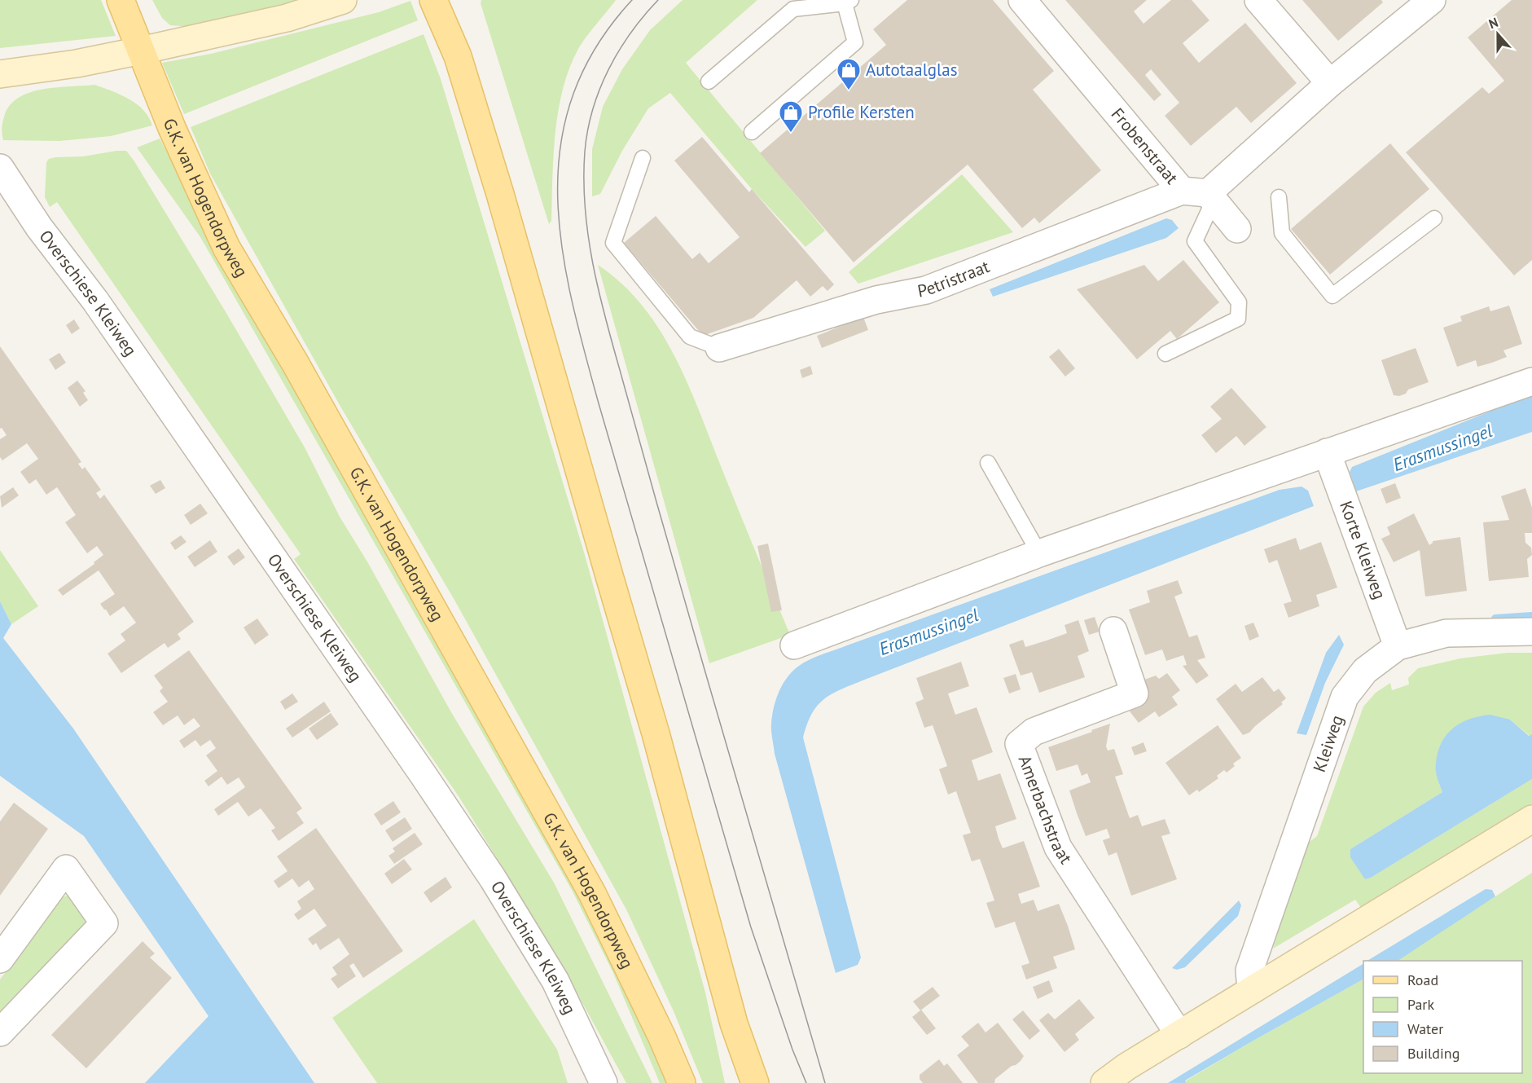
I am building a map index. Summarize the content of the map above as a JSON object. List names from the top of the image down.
{
  "streets": {
    "main road": ["G.K. van Hogendorpweg"],
    "street": [
      "Frobenstraat",
      "Petristraat",
      "Overschiese Kleiweg",
      "Korte Kleiweg",
      "Kleiweg",
      "Amerbachstraat"
    ]
  },
  "crossings": [
    ["Frobenstraat", "Petristraat"],
    ["Korte Kleiweg", "Kleiweg"]
  ],
  "water": ["Erasmussingel"],
  "places": {
    "shop": ["Autotaalglas", "Profile Kersten"]
  },
  "legend": [
    "Road",
    "Park",
    "Water",
    "Building"
  ],
  "north": "top"
}
